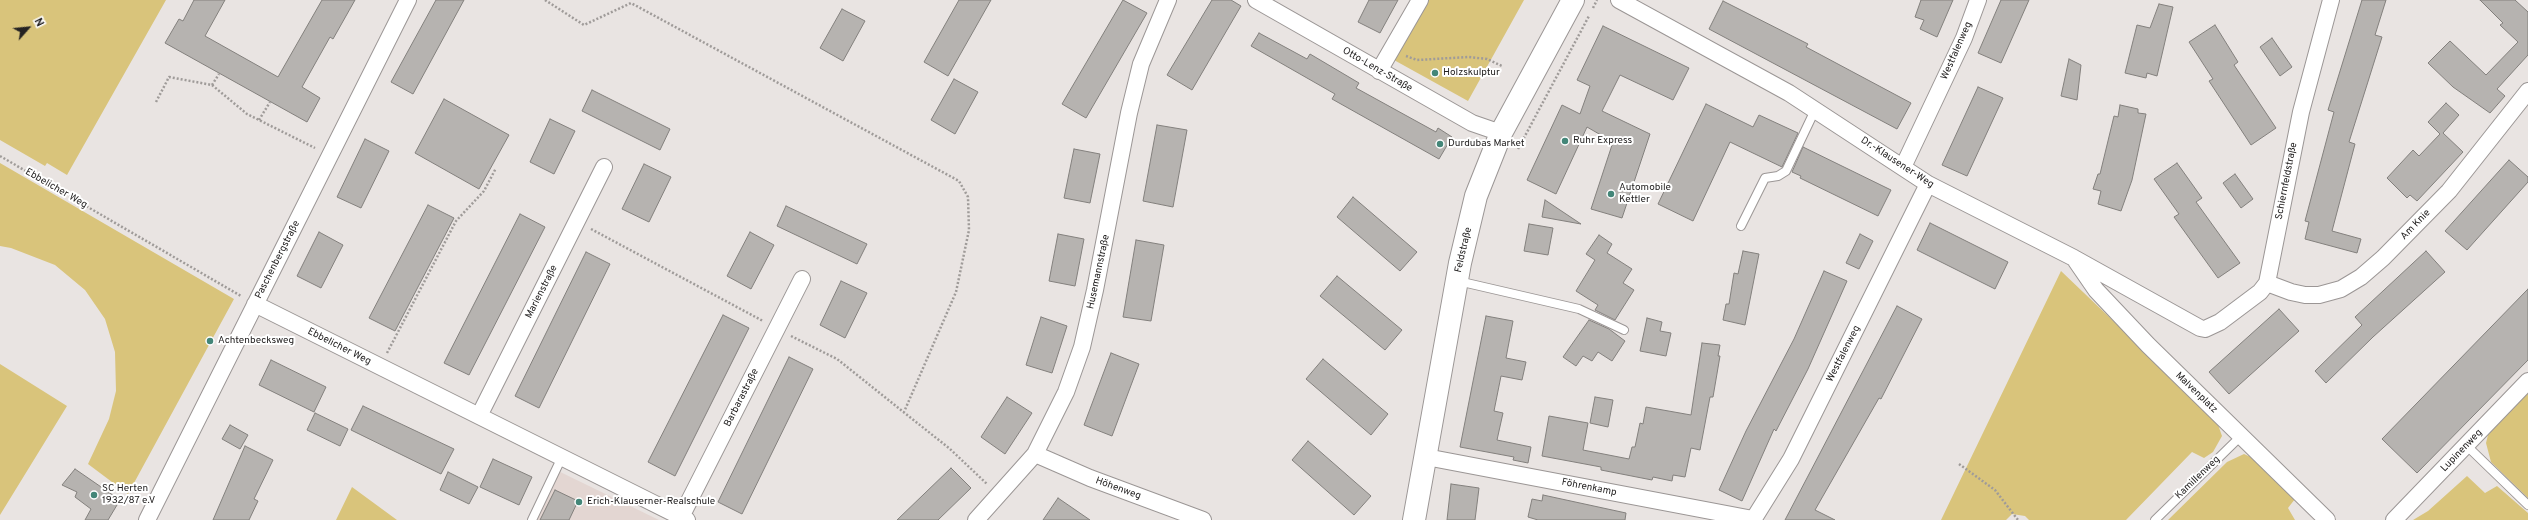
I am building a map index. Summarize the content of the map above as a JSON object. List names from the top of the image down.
{
  "streets": {
    "main road": ["Feldstraße"],
    "street": [
      "Westfalenweg",
      "Otto-Lenz-Straße",
      "Dr.-Klausener-Weg",
      "Schiernfeldstraße",
      "Ebbelicher Weg",
      "Am Knie",
      "Paschenbergstraße",
      "Husemannstraße",
      "Marienstraße",
      "Malvenplatz",
      "Barbarastraße",
      "Lupinenweg",
      "Föhrenkamp",
      "Höhenweg"
    ],
    "lane": ["Kamillenweg"]
  },
  "crossings": [
    ["Westfalenweg", "Dr.-Klausener-Weg"],
    ["Westfalenweg", "Föhrenkamp"],
    ["Otto-Lenz-Straße", "Feldstraße"],
    ["Dr.-Klausener-Weg", "Schiernfeldstraße"],
    ["Dr.-Klausener-Weg", "Am Knie"],
    ["Dr.-Klausener-Weg", "Malvenplatz"],
    ["Schiernfeldstraße", "Am Knie"],
    ["Ebbelicher Weg", "Paschenbergstraße"],
    ["Ebbelicher Weg", "Marienstraße"],
    ["Ebbelicher Weg", "Barbarastraße"],
    ["Feldstraße", "Föhrenkamp"],
    ["Husemannstraße", "Höhenweg"],
    ["Malvenplatz", "Kamillenweg"]
  ],
  "places": [
    "Holzskulptur",
    "Ruhr Express",
    "Durdubas Market",
    "Automobile Kettler",
    "Achtenbecksweg",
    "SC Herten 1932/87 e.V",
    "Erich-Klauserner-Realschule"
  ],
  "north": "top right"
}
